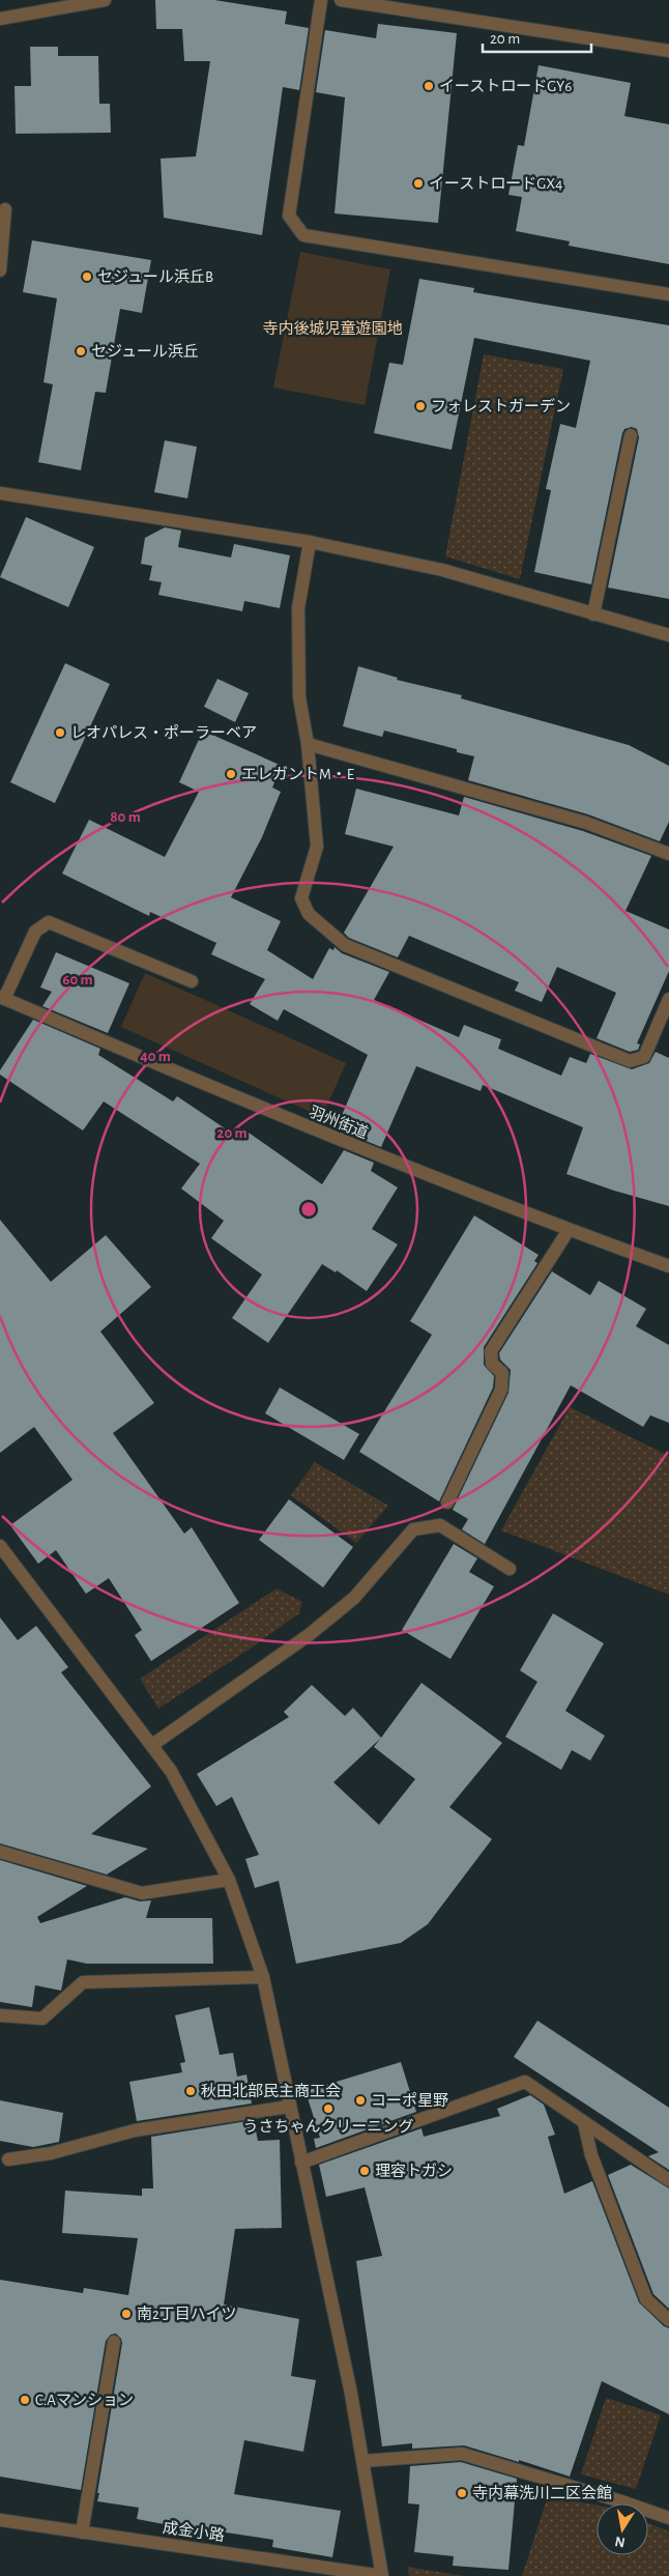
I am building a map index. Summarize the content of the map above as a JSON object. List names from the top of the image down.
{
  "streets": {
    "street": ["羽州街道", "成金小路"]
  },
  "parks": ["寺内後城児童遊園地"],
  "places": [
    "イーストロードGY6",
    "イーストロードGX4",
    "セジュール浜丘B",
    "セジュール浜丘",
    "フォレストガーデン",
    "レオパレス・ポーラーベア",
    "エレガントM・E",
    "秋田北部民主商工会",
    "コーポ星野",
    "うさちゃんクリーニング",
    "理容トガシ",
    "南2丁目ハイツ",
    "C.Aマンション",
    "寺内幕洗川二区会館"
  ],
  "scale_bar": "20 m",
  "north": "bottom",
  "rings": [
    "80 m",
    "60 m",
    "40 m",
    "20 m"
  ]
}
